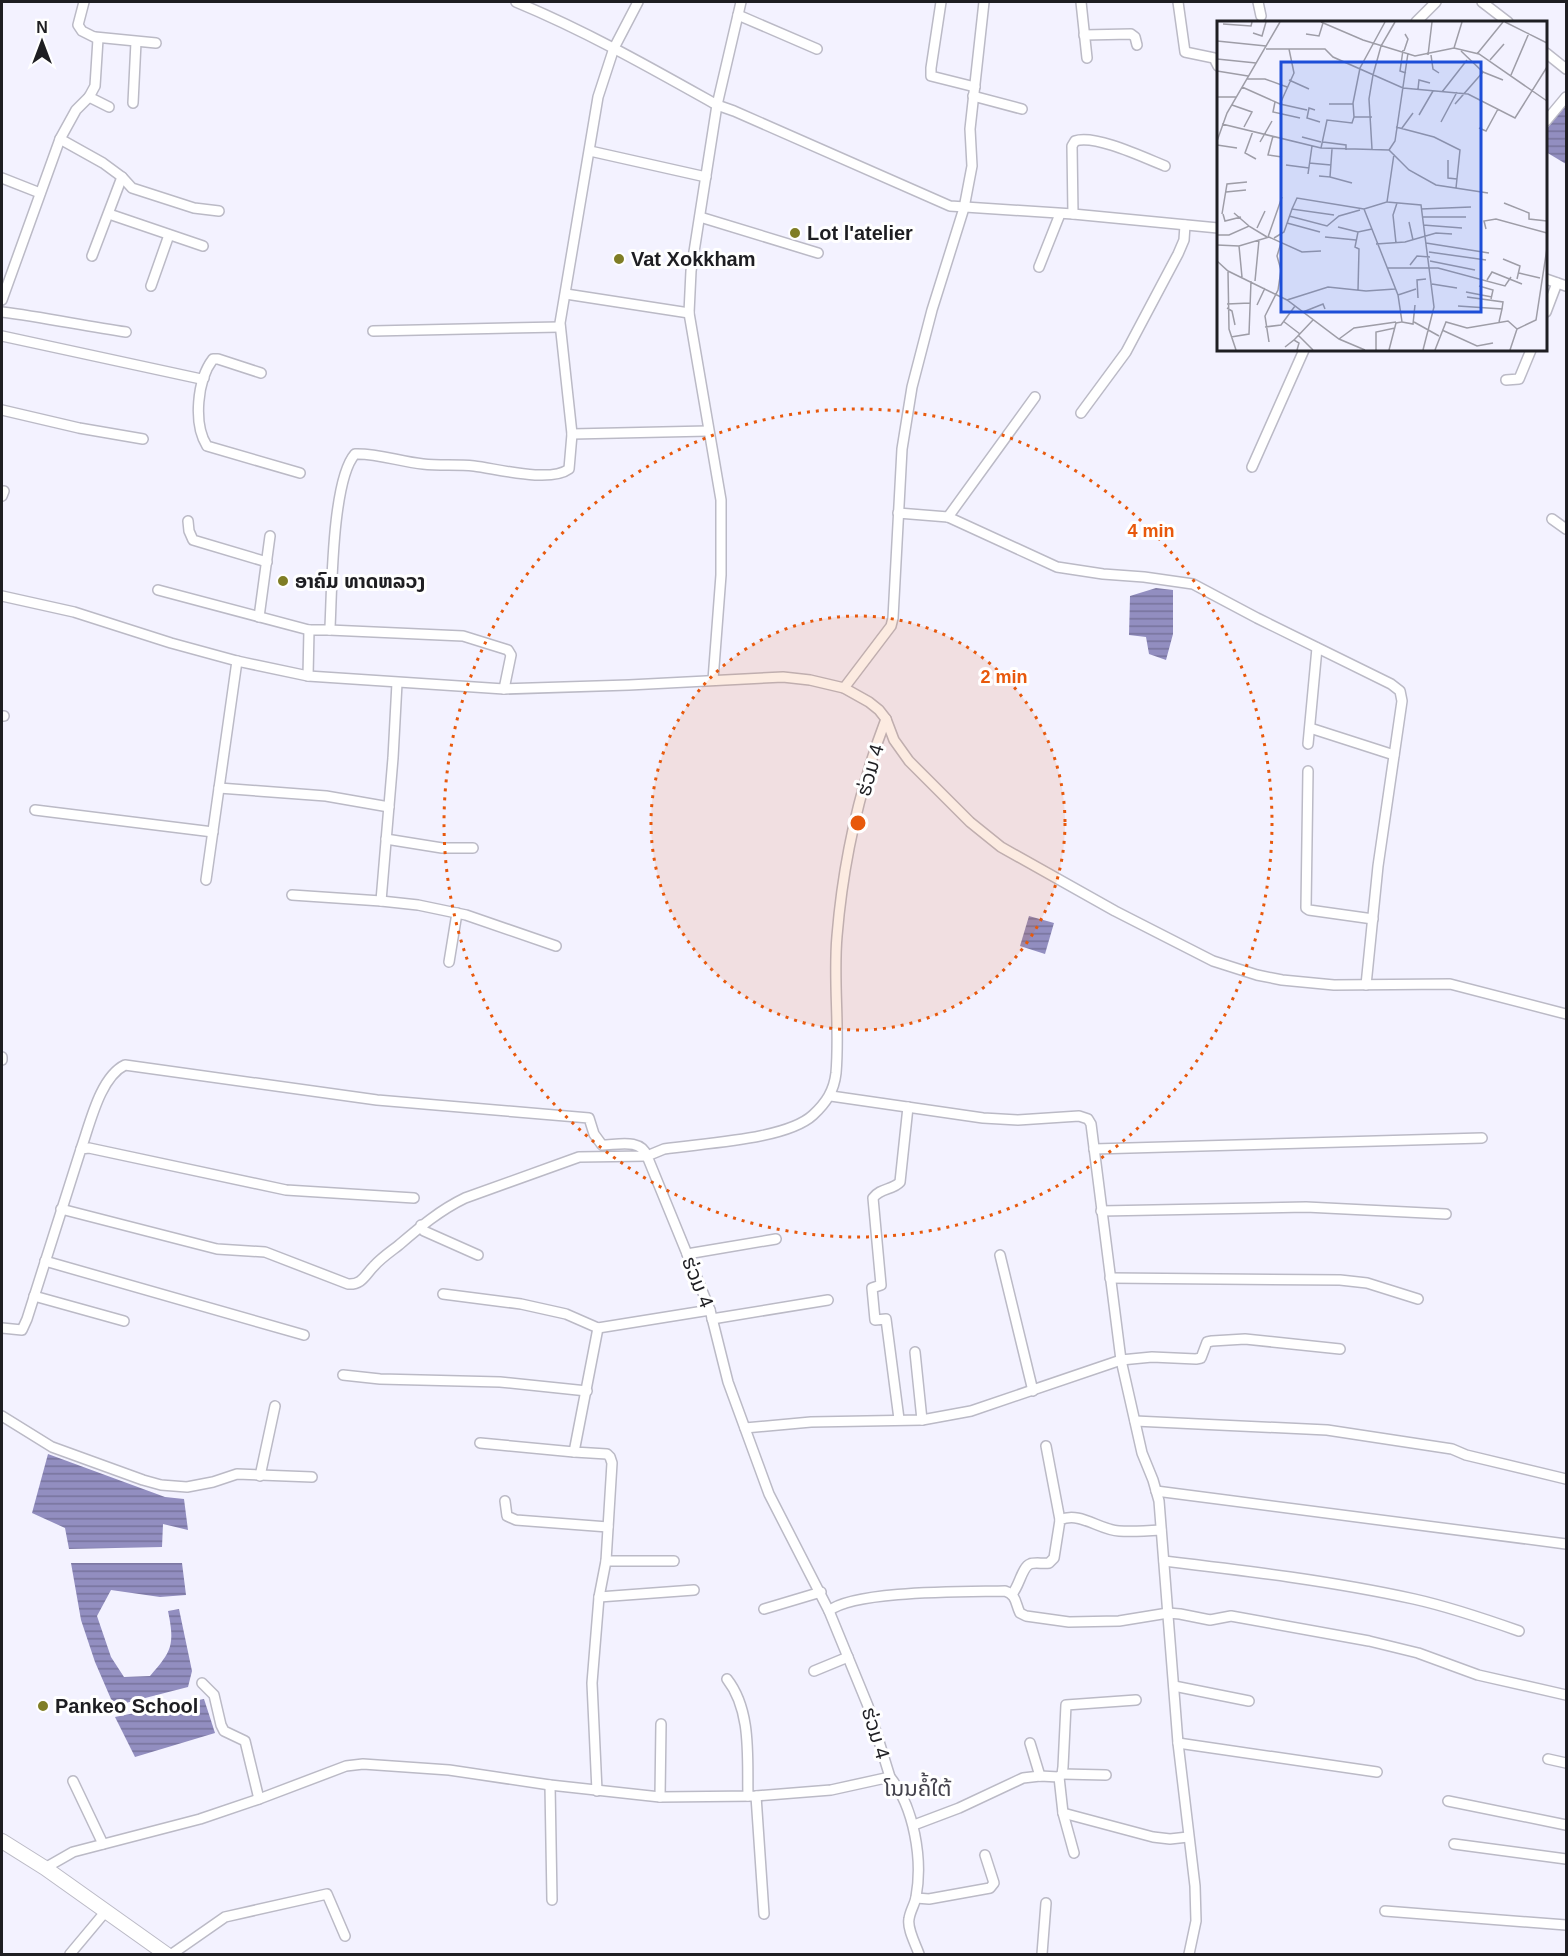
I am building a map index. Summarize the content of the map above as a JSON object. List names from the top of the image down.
{
  "streets": {
    "street": ["ຮ່ວມ 4"]
  },
  "districts": ["ໂນນຄໍ້ໃຕ້"],
  "places": [
    "Lot l'atelier",
    "Vat Xokkham",
    "ອາຄົມ ທາດຫລວງ",
    "Pankeo School"
  ],
  "north": "top",
  "rings": ["4 min", "2 min"]
}
